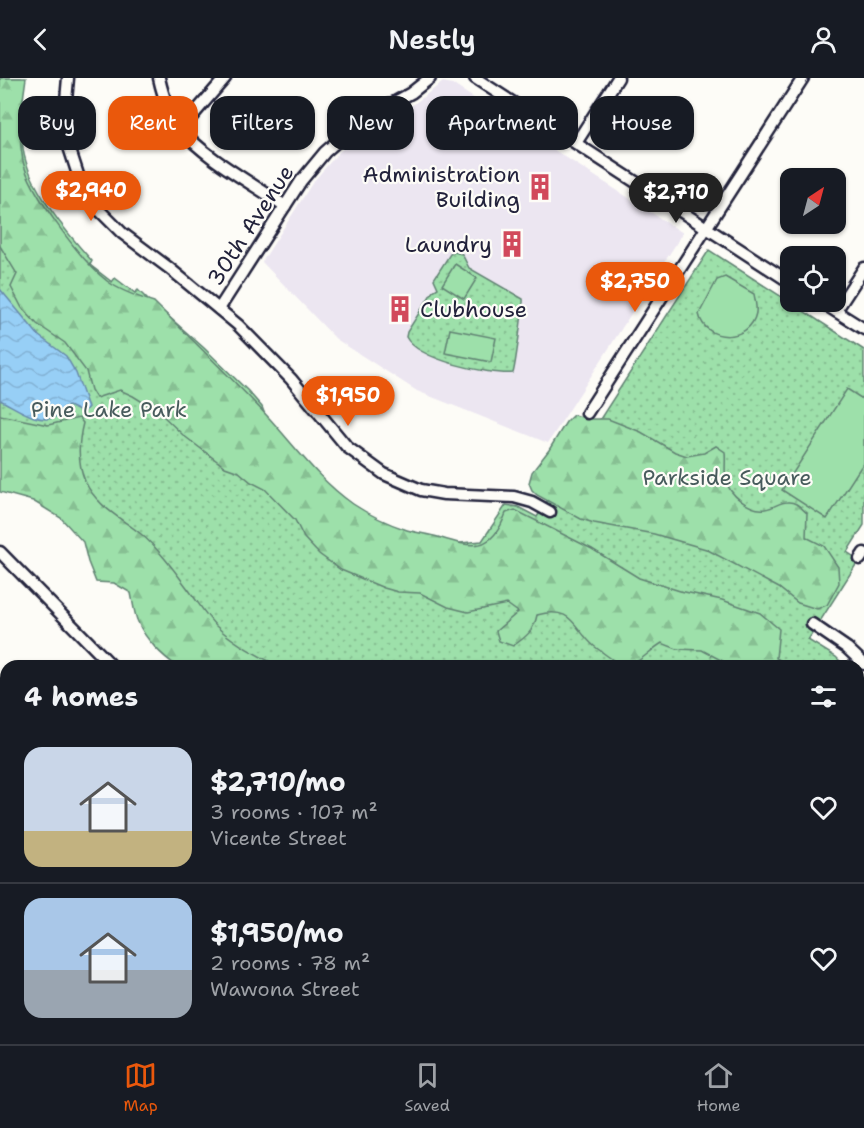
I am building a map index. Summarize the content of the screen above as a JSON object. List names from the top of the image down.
{
  "streets": {
    "street": ["30th Avenue"]
  },
  "parks": ["Pine Lake Park", "Parkside Square"],
  "places": {
    "building": ["Administration Building", "Laundry", "Clubhouse"]
  },
  "north": "top right",
  "page": {
    "header": "Nestly",
    "chip": [
      "Buy",
      "Rent",
      "Filters",
      "New",
      "Apartment",
      "House"
    ],
    "price": [
      "$2,940",
      "$2,710",
      "$2,750",
      "$1,950"
    ],
    "heading": "4 homes",
    "list": [
      {
        "name": "$2,710/mo",
        "note": "3 rooms · 107 m² · Vicente Street"
      },
      {
        "name": "$1,950/mo",
        "note": "2 rooms · 78 m² · Wawona Street"
      }
    ],
    "tabs": ["Map", "Saved", "Home"]
  }
}
